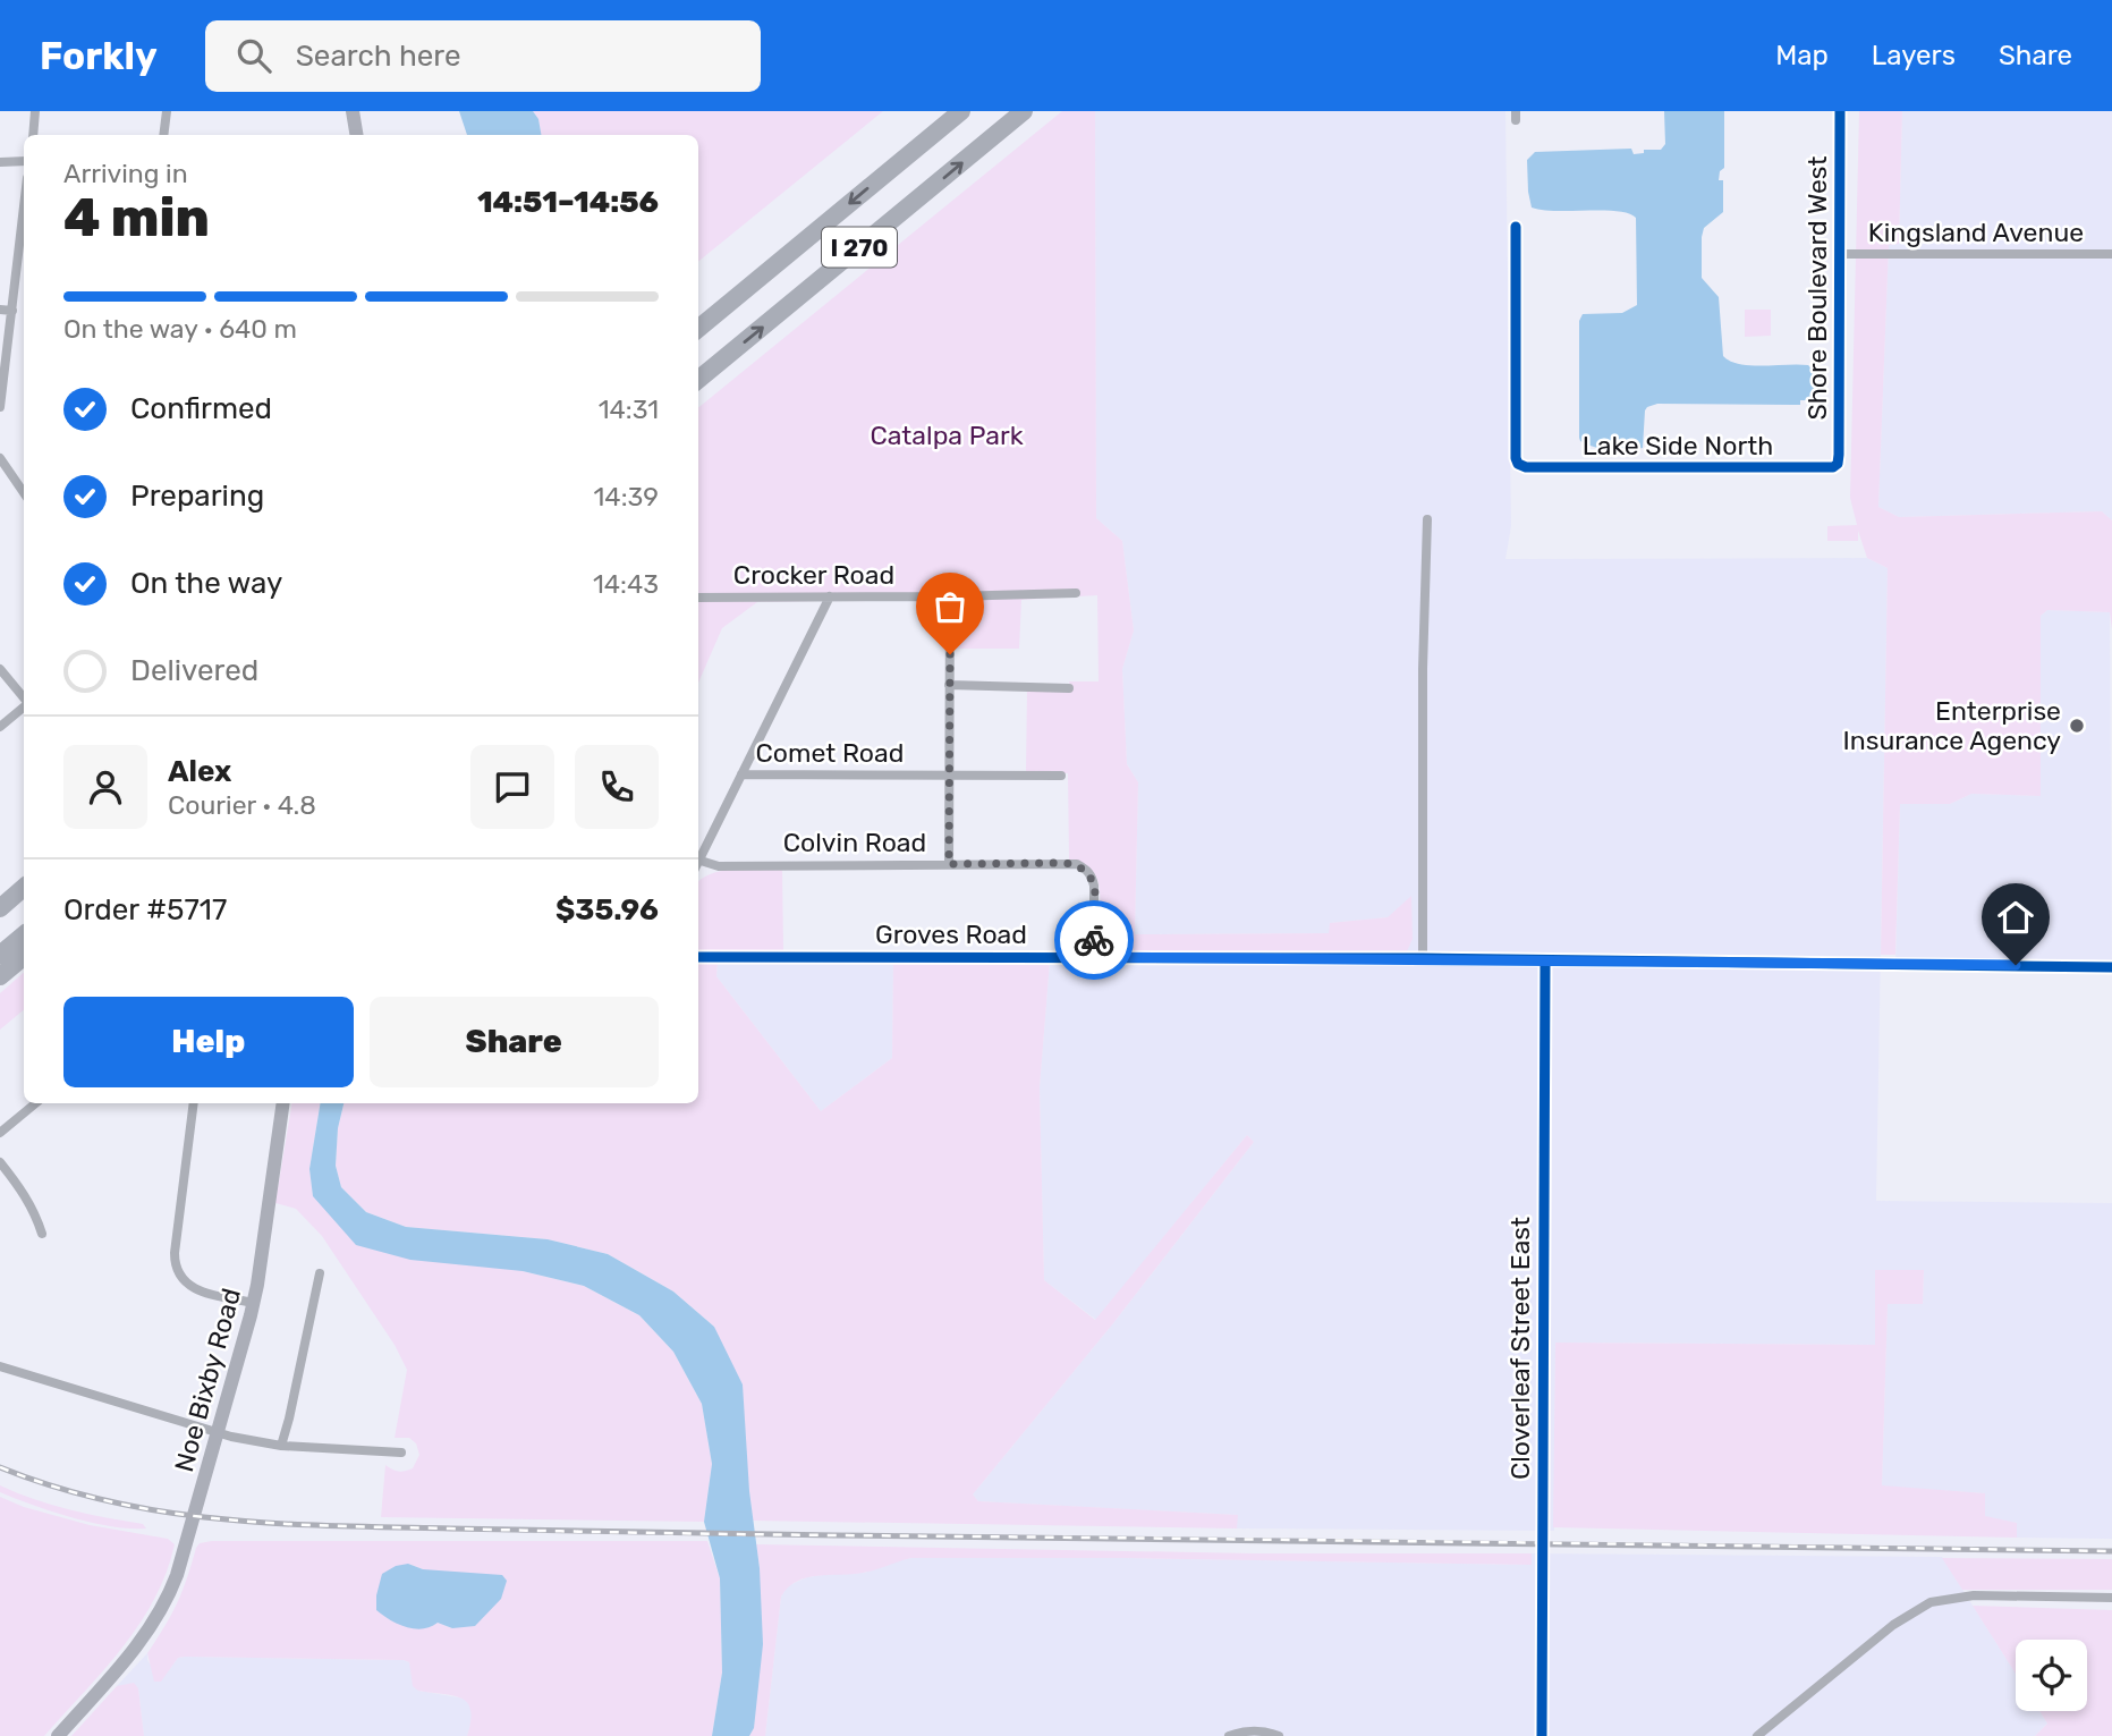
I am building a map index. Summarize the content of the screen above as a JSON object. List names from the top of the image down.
{
  "streets": {
    "highway": ["I 270"],
    "street": [
      "Kingsland Avenue",
      "Shore Boulevard West",
      "Lake Side North",
      "Crocker Road",
      "Comet Road",
      "Colvin Road",
      "Groves Road",
      "Cloverleaf Street East",
      "Noe Bixby Road"
    ]
  },
  "crossings": [
    ["Kingsland Avenue", "Shore Boulevard West"],
    ["Shore Boulevard West", "Lake Side North"],
    ["Colvin Road", "Groves Road"],
    ["Groves Road", "Cloverleaf Street East"]
  ],
  "parks": ["Catalpa Park"],
  "places": ["Enterprise Insurance Agency"],
  "page": {
    "header": "Forkly",
    "search": "Search here",
    "nav": ["Map", "Layers", "Share"],
    "heading": ["4 min", "Arriving in", "14:51–14:56"],
    "panel": [
      "Alex",
      "Courier · 4.8",
      "Order #5717",
      "$35.96"
    ],
    "bar": "On the way · 640 m",
    "list": [
      ["Confirmed", "14:31"],
      ["Preparing", "14:39"],
      ["On the way", "14:43"],
      "Delivered"
    ],
    "buttons": ["Help", "Share"]
  }
}
